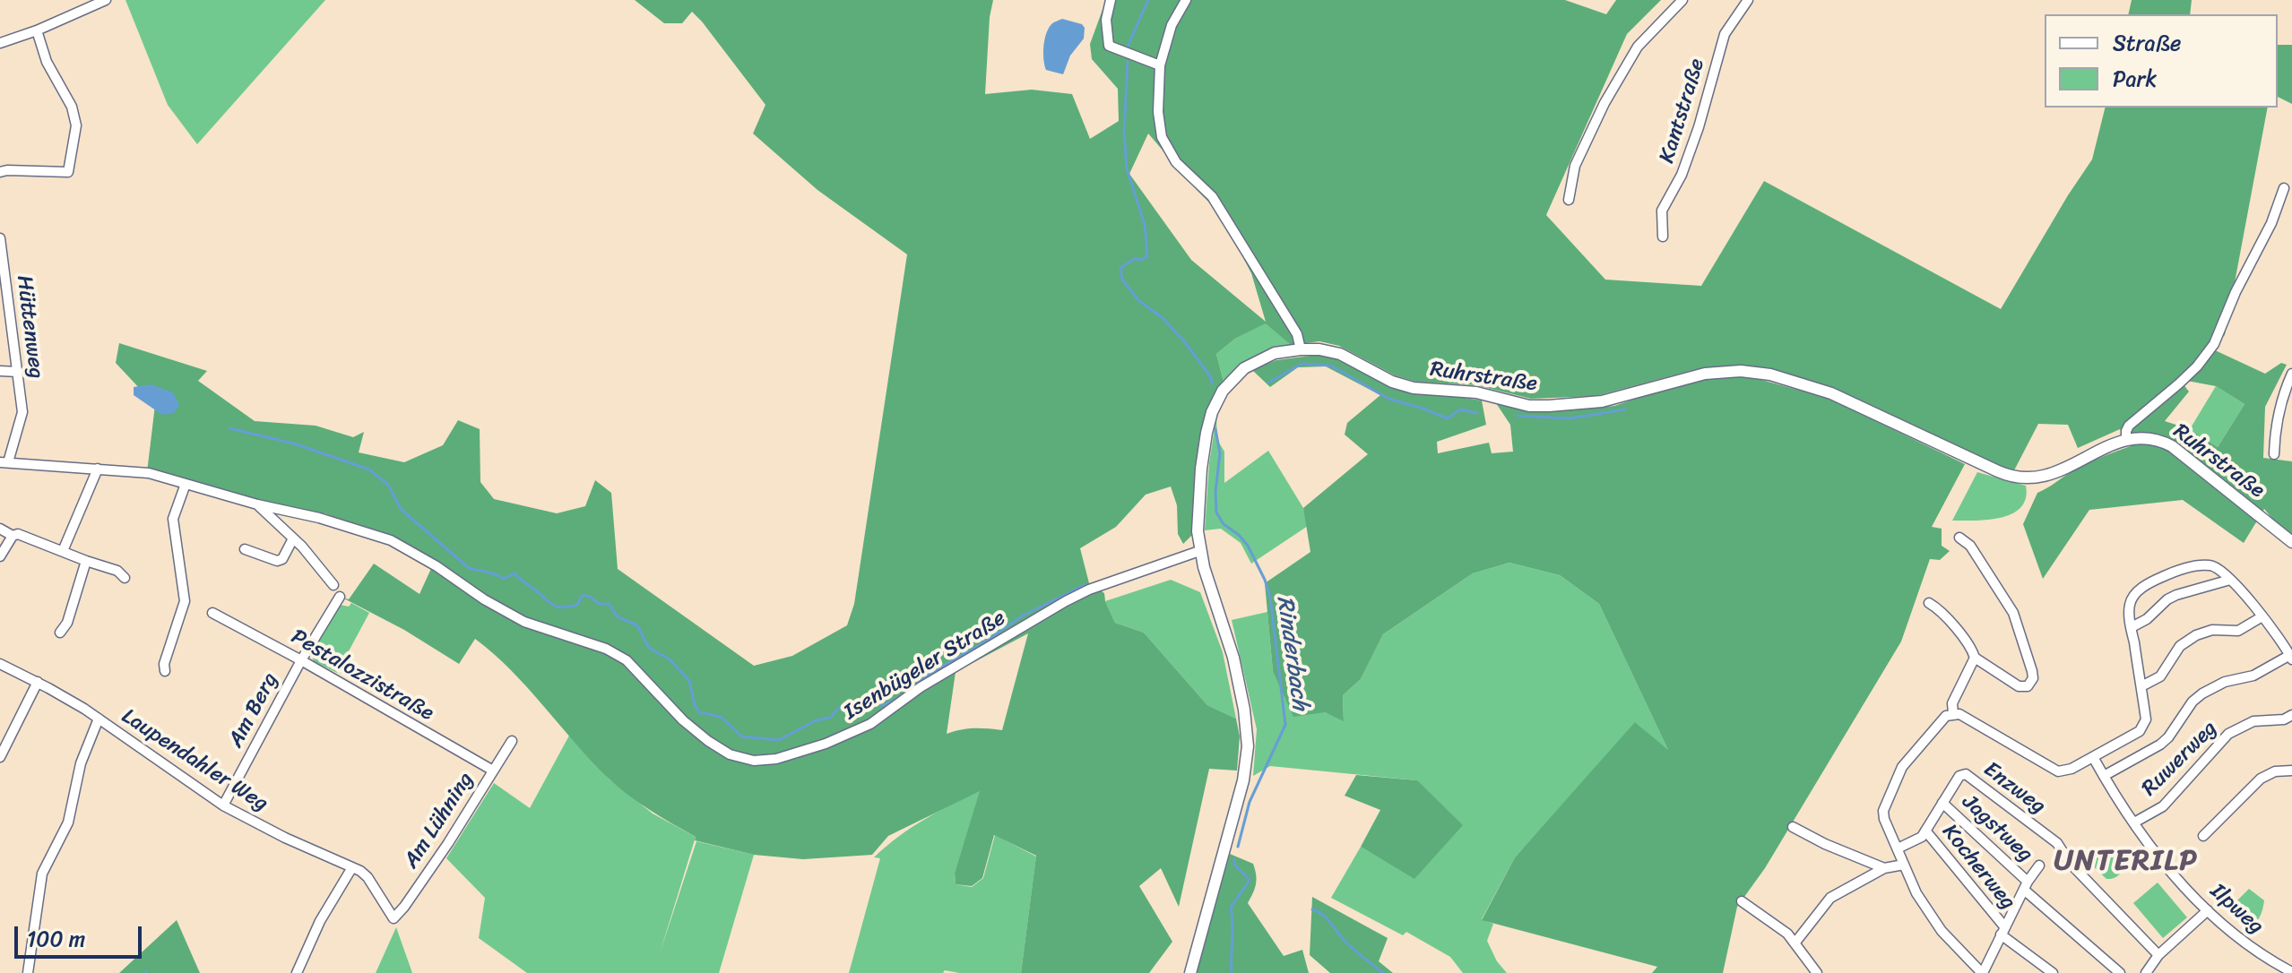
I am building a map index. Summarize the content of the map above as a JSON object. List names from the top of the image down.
{
  "streets": {
    "main road": ["Ruhrstraße"],
    "street": [
      "Kantstraße",
      "Hüttenweg",
      "Isenbügeler Straße",
      "Pestalozzistraße",
      "Am Berg",
      "Ruwerweg",
      "Laupendahler Weg",
      "Enzweg",
      "Am Lühning",
      "Jagstweg",
      "Kocherweg",
      "Ilpweg"
    ]
  },
  "crossings": [
    ["Hüttenweg", "Isenbügeler Straße"],
    ["Ruhrstraße", "Isenbügeler Straße"],
    ["Pestalozzistraße", "Am Berg"],
    ["Pestalozzistraße", "Am Lühning"],
    ["Am Berg", "Laupendahler Weg"],
    ["Ruwerweg", "Ilpweg"],
    ["Laupendahler Weg", "Am Lühning"],
    ["Enzweg", "Jagstweg"],
    ["Enzweg", "Kocherweg"]
  ],
  "districts": ["UNTERILP"],
  "water": ["Rinderbach"],
  "legend": ["Straße", "Park"],
  "scale_bar": "100 m"
}
